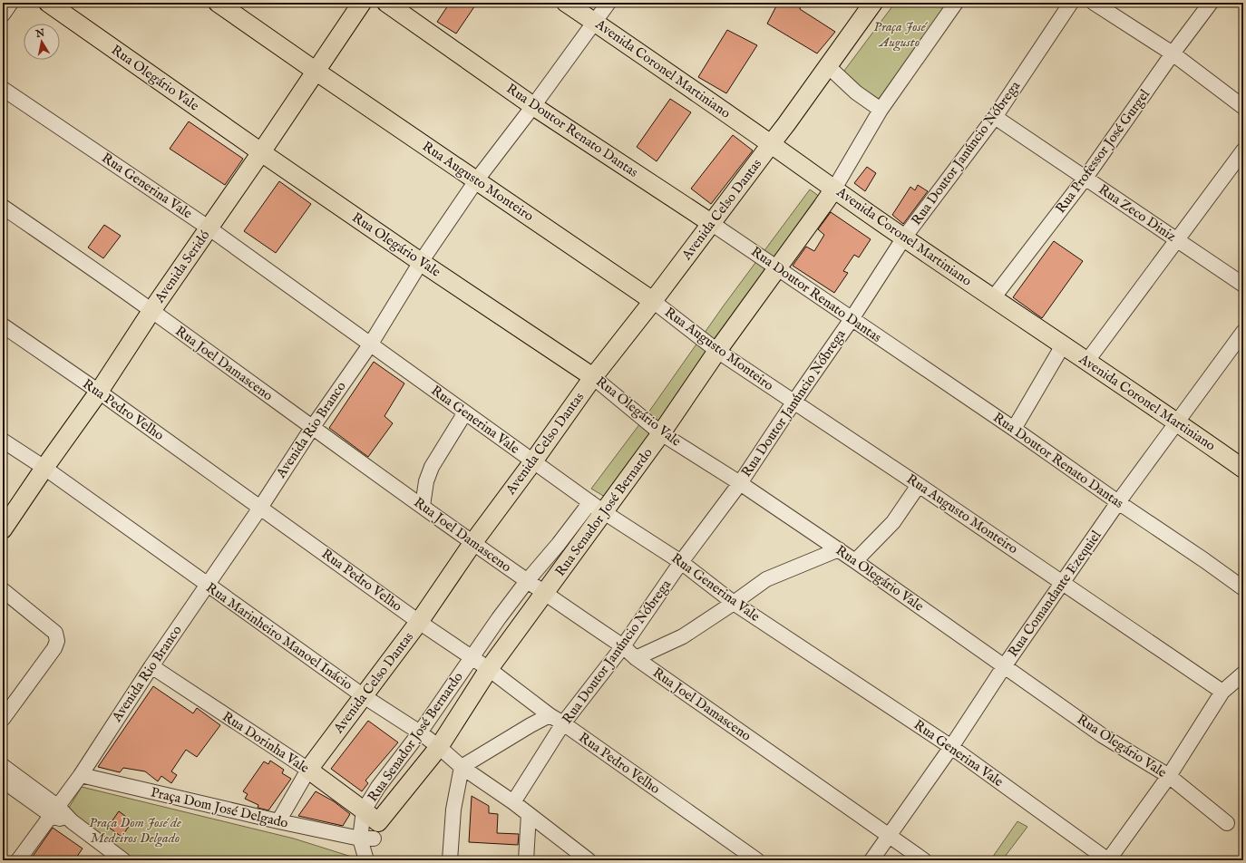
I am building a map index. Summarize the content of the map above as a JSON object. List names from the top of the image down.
{
  "streets": {
    "main road": [
      "Avenida Coronel Martiniano",
      "Rua Olegário Vale",
      "Rua Doutor Renato Dantas",
      "Rua Augusto Monteiro",
      "Avenida Celso Dantas",
      "Avenida Seridó",
      "Rua Senador José Bernardo",
      "Rua Dorinha Vale"
    ],
    "street": [
      "Rua Professor José Gurgel",
      "Rua Doutor Janúncio Nóbrega",
      "Rua Generina Vale",
      "Rua Zeco Diniz",
      "Rua Joel Damasceno",
      "Rua Pedro Velho",
      "Avenida Rio Branco",
      "Rua Comandante Ezequiel",
      "Rua Marinheiro Manoel Inácio",
      "Praça Dom José Delgado"
    ]
  },
  "crossings": [
    ["Avenida Coronel Martiniano", "Rua Professor José Gurgel"],
    ["Avenida Coronel Martiniano", "Rua Doutor Janúncio Nóbrega"],
    ["Avenida Coronel Martiniano", "Avenida Celso Dantas"],
    ["Avenida Coronel Martiniano", "Avenida Rio Branco"],
    ["Avenida Coronel Martiniano", "Rua Senador José Bernardo"],
    ["Avenida Coronel Martiniano", "Rua Comandante Ezequiel"],
    ["Rua Olegário Vale", "Rua Doutor Janúncio Nóbrega"],
    ["Rua Olegário Vale", "Avenida Celso Dantas"],
    ["Rua Olegário Vale", "Avenida Seridó"],
    ["Rua Olegário Vale", "Avenida Rio Branco"],
    ["Rua Olegário Vale", "Rua Senador José Bernardo"],
    ["Rua Olegário Vale", "Rua Comandante Ezequiel"],
    ["Rua Doutor Renato Dantas", "Rua Doutor Janúncio Nóbrega"],
    ["Rua Doutor Renato Dantas", "Avenida Celso Dantas"],
    ["Rua Doutor Renato Dantas", "Avenida Rio Branco"],
    ["Rua Doutor Renato Dantas", "Rua Senador José Bernardo"],
    ["Rua Doutor Renato Dantas", "Rua Comandante Ezequiel"],
    ["Rua Professor José Gurgel", "Rua Zeco Diniz"],
    ["Rua Doutor Janúncio Nóbrega", "Rua Augusto Monteiro"],
    ["Rua Doutor Janúncio Nóbrega", "Rua Generina Vale"],
    ["Rua Doutor Janúncio Nóbrega", "Rua Zeco Diniz"],
    ["Rua Doutor Janúncio Nóbrega", "Rua Joel Damasceno"],
    ["Rua Doutor Janúncio Nóbrega", "Rua Pedro Velho"],
    ["Rua Doutor Janúncio Nóbrega", "Rua Marinheiro Manoel Inácio"],
    ["Rua Augusto Monteiro", "Avenida Celso Dantas"],
    ["Rua Augusto Monteiro", "Avenida Seridó"],
    ["Rua Augusto Monteiro", "Avenida Rio Branco"],
    ["Rua Augusto Monteiro", "Rua Senador José Bernardo"],
    ["Rua Augusto Monteiro", "Rua Comandante Ezequiel"],
    ["Rua Generina Vale", "Avenida Celso Dantas"],
    ["Rua Generina Vale", "Avenida Seridó"],
    ["Rua Generina Vale", "Avenida Rio Branco"],
    ["Rua Generina Vale", "Rua Senador José Bernardo"],
    ["Rua Generina Vale", "Rua Comandante Ezequiel"],
    ["Avenida Celso Dantas", "Rua Joel Damasceno"],
    ["Avenida Celso Dantas", "Rua Pedro Velho"],
    ["Avenida Celso Dantas", "Rua Marinheiro Manoel Inácio"],
    ["Avenida Celso Dantas", "Rua Dorinha Vale"],
    ["Avenida Celso Dantas", "Praça Dom José Delgado"],
    ["Avenida Seridó", "Rua Joel Damasceno"],
    ["Avenida Seridó", "Rua Pedro Velho"],
    ["Avenida Seridó", "Rua Marinheiro Manoel Inácio"],
    ["Rua Joel Damasceno", "Avenida Rio Branco"],
    ["Rua Joel Damasceno", "Rua Senador José Bernardo"],
    ["Rua Joel Damasceno", "Rua Comandante Ezequiel"],
    ["Rua Pedro Velho", "Avenida Rio Branco"],
    ["Rua Pedro Velho", "Rua Senador José Bernardo"],
    ["Avenida Rio Branco", "Rua Marinheiro Manoel Inácio"],
    ["Avenida Rio Branco", "Rua Dorinha Vale"],
    ["Avenida Rio Branco", "Praça Dom José Delgado"],
    ["Rua Senador José Bernardo", "Rua Marinheiro Manoel Inácio"],
    ["Rua Senador José Bernardo", "Rua Dorinha Vale"],
    ["Rua Senador José Bernardo", "Praça Dom José Delgado"]
  ],
  "parks": ["Praça José Augusto", "Praça Dom José de Medeiros Delgado"],
  "north": "top"
}
